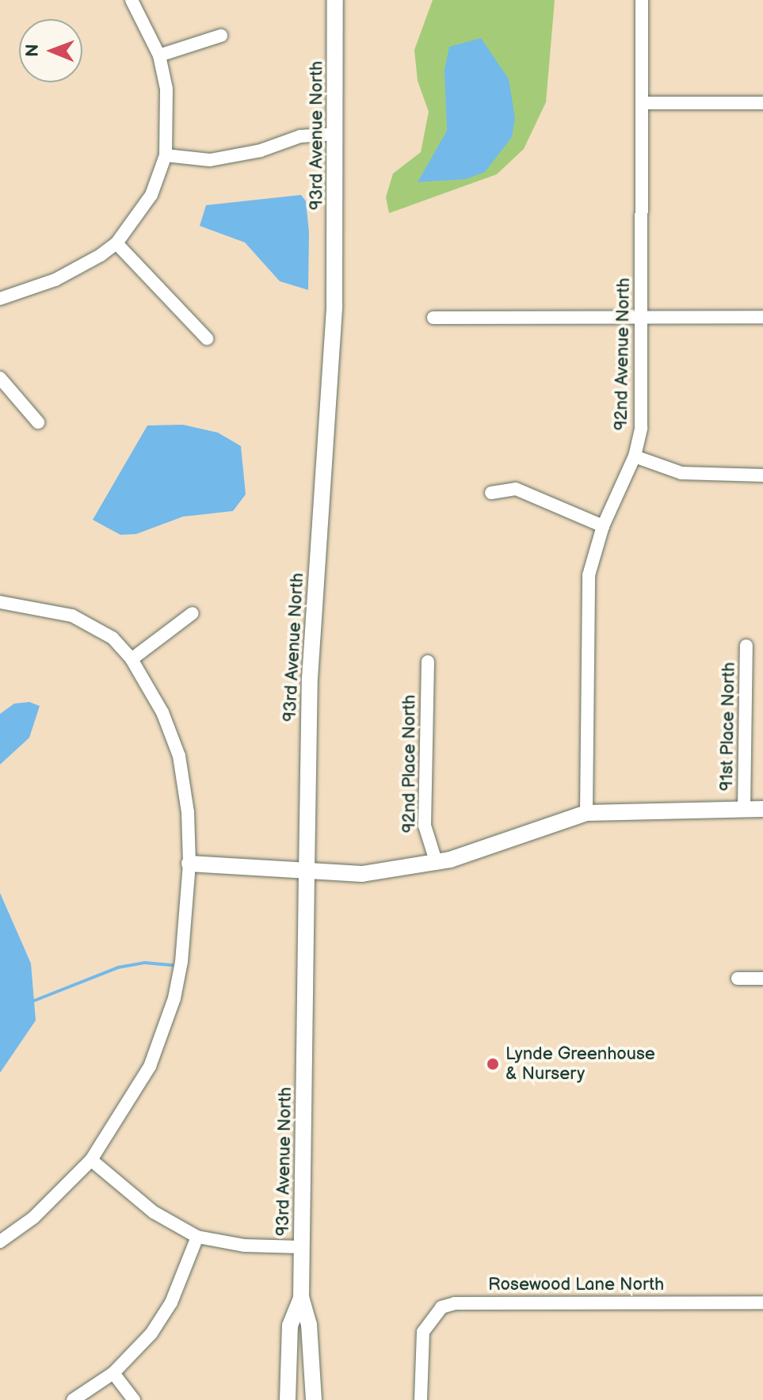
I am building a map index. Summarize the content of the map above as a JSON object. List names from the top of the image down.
{
  "streets": {
    "street": [
      "93rd Avenue North",
      "92nd Avenue North",
      "91st Place North",
      "92nd Place North",
      "Rosewood Lane North"
    ]
  },
  "places": ["Lynde Greenhouse & Nursery"],
  "north": "left"
}
